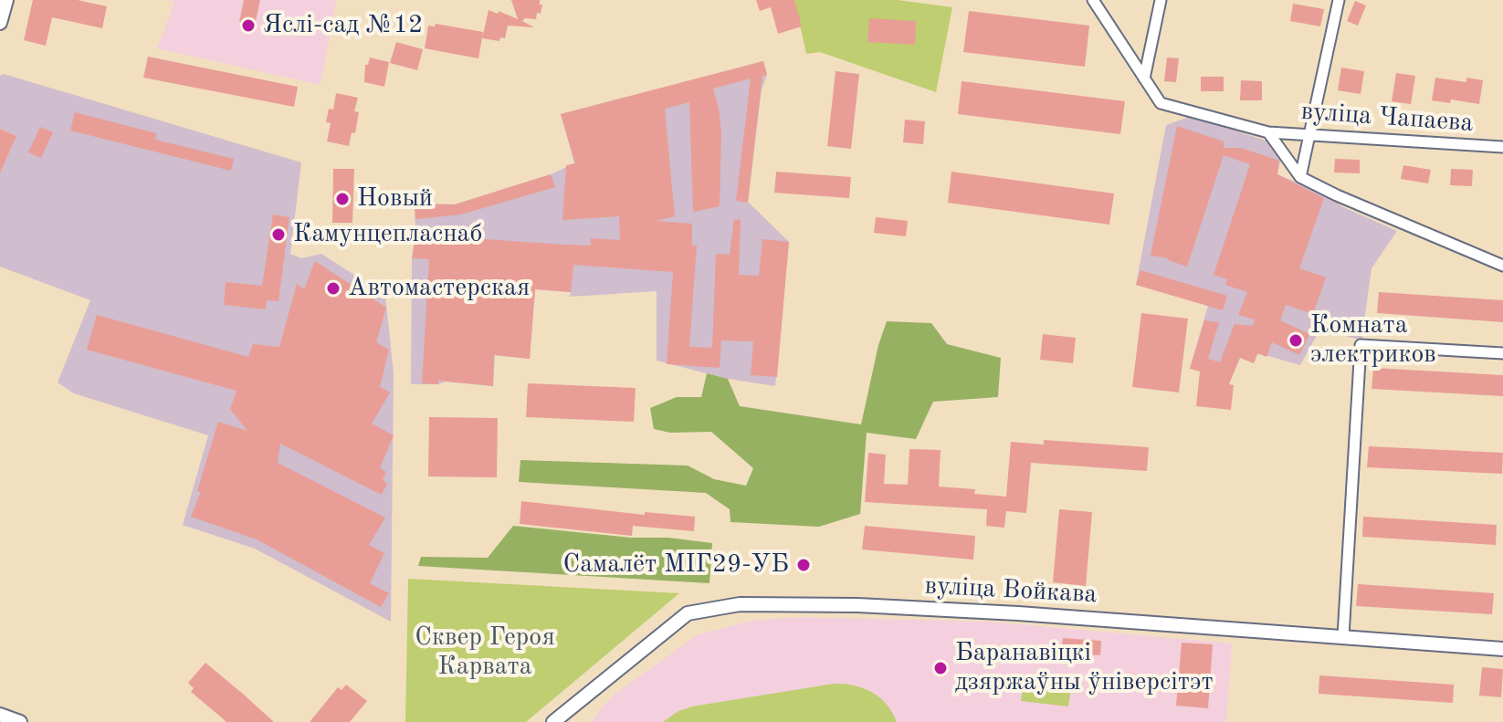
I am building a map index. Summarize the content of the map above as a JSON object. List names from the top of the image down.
{
  "streets": {
    "main road": ["вуліца Войкава"],
    "street": ["вуліца Чапаева"]
  },
  "parks": ["Сквер Героя Карвата"],
  "places": [
    "Яслі-сад №12",
    "Новый",
    "Камунцепласнаб",
    "Автомастерская",
    "Комната электриков",
    "Самалёт МІГ29-УБ",
    "Баранавіцкі дзяржаўны ўніверсітэт"
  ]
}
